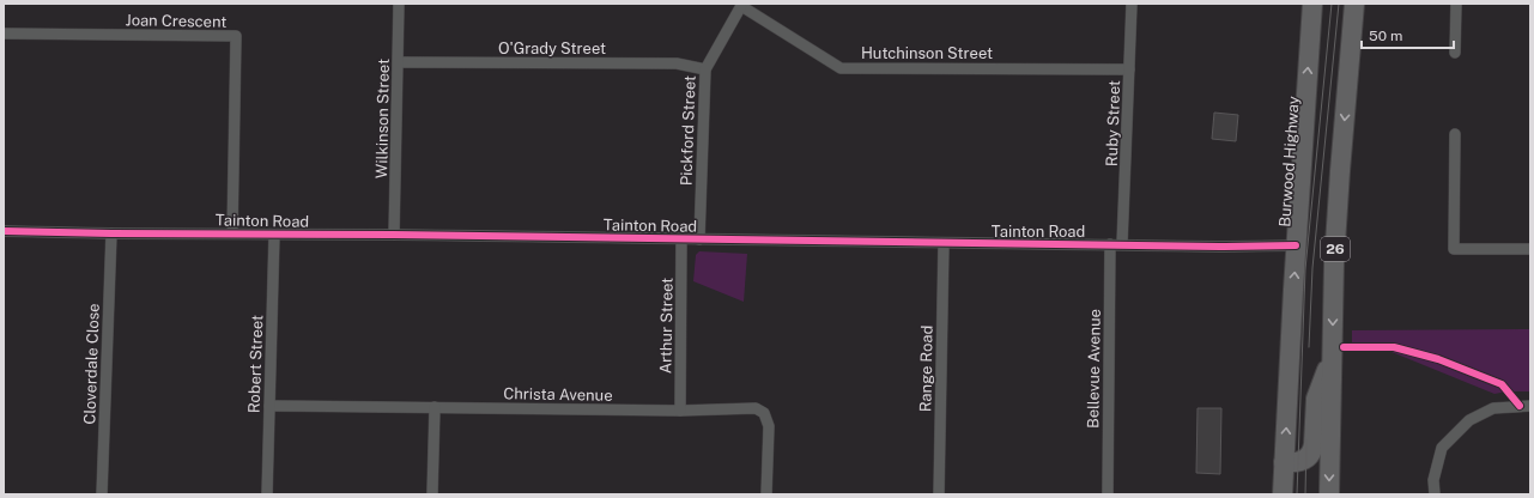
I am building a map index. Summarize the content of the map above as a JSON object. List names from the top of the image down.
{
  "streets": {
    "highway": ["Burwood Highway", "26"],
    "street": [
      "Joan Crescent",
      "O'Grady Street",
      "Hutchinson Street",
      "Wilkinson Street",
      "Ruby Street",
      "Pickford Street",
      "Tainton Road",
      "Arthur Street",
      "Cloverdale Close",
      "Robert Street",
      "Range Road",
      "Bellevue Avenue",
      "Christa Avenue"
    ]
  },
  "crossings": [
    ["Joan Crescent", "Tainton Road"],
    ["O'Grady Street", "Wilkinson Street"],
    ["O'Grady Street", "Pickford Street"],
    ["Hutchinson Street", "Ruby Street"],
    ["Hutchinson Street", "Pickford Street"],
    ["Wilkinson Street", "Tainton Road"],
    ["Ruby Street", "Tainton Road"],
    ["Pickford Street", "Tainton Road"],
    ["Burwood Highway", "Tainton Road"],
    ["Tainton Road", "Arthur Street"],
    ["Tainton Road", "Cloverdale Close"],
    ["Tainton Road", "Robert Street"],
    ["Tainton Road", "Range Road"],
    ["Tainton Road", "Bellevue Avenue"],
    ["Arthur Street", "Christa Avenue"],
    ["Robert Street", "Christa Avenue"]
  ],
  "scale_bar": "50 m"
}
